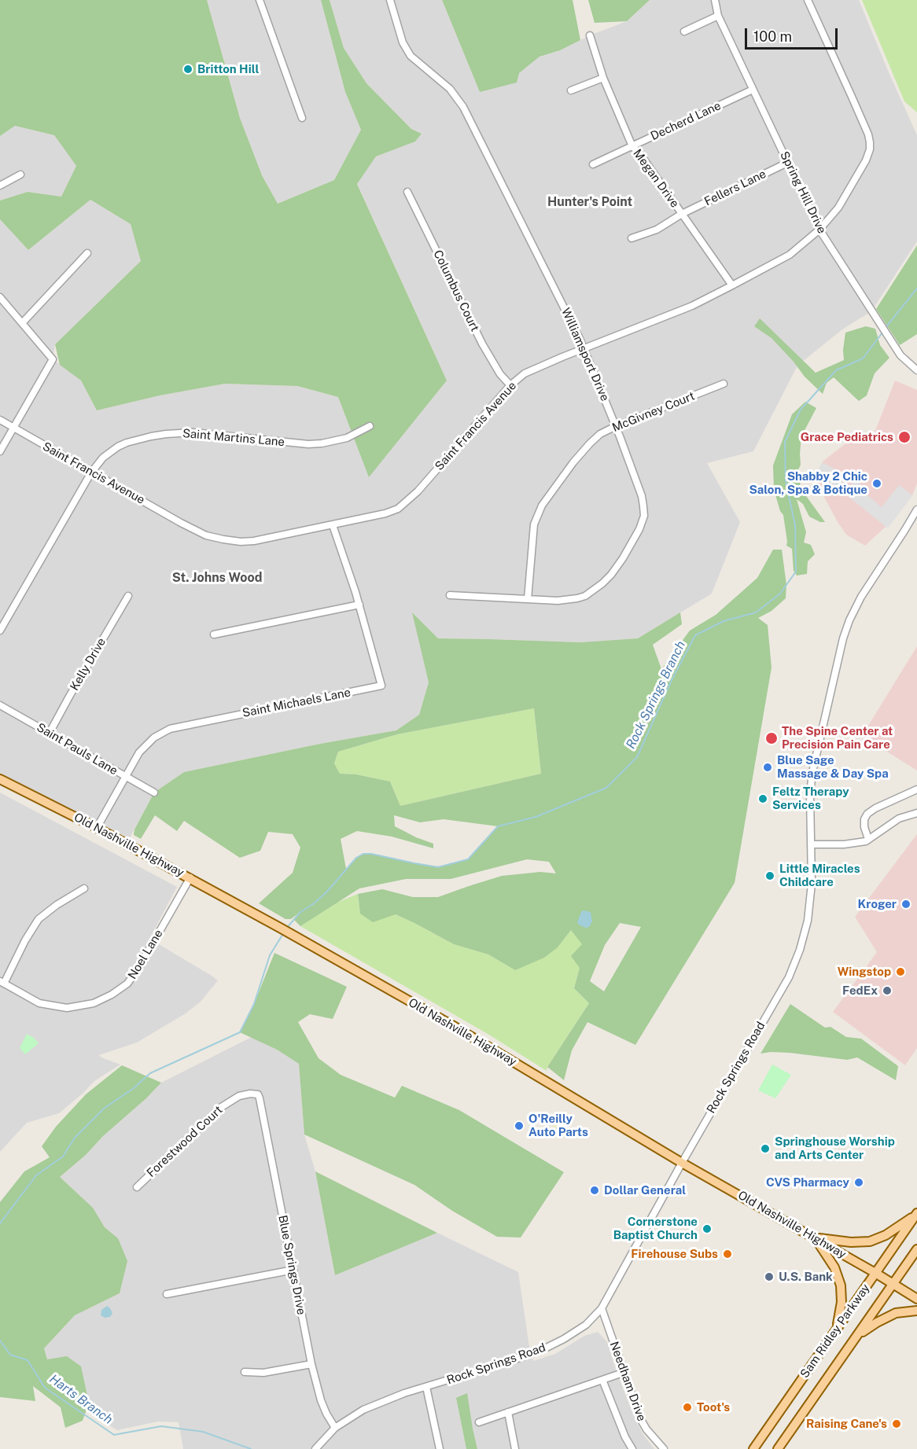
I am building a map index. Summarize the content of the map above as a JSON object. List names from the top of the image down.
{
  "streets": {
    "main road": ["Old Nashville Highway", "Sam Ridley Parkway"],
    "street": [
      "Decherd Lane",
      "Megan Drive",
      "Fellers Lane",
      "Spring Hill Drive",
      "Columbus Court",
      "Williamsport Drive",
      "McGivney Court",
      "Saint Francis Avenue",
      "Saint Martins Lane",
      "Kelly Drive",
      "Saint Michaels Lane",
      "Saint Pauls Lane",
      "Noel Lane",
      "Rock Springs Road",
      "Forestwood Court",
      "Blue Springs Drive",
      "Needham Drive"
    ]
  },
  "crossings": [
    ["Decherd Lane", "Megan Drive"],
    ["Decherd Lane", "Spring Hill Drive"],
    ["Megan Drive", "Fellers Lane"],
    ["Megan Drive", "Saint Francis Avenue"],
    ["Fellers Lane", "Spring Hill Drive"],
    ["Spring Hill Drive", "Saint Francis Avenue"],
    ["Columbus Court", "Saint Francis Avenue"],
    ["Williamsport Drive", "McGivney Court"],
    ["Williamsport Drive", "Saint Francis Avenue"],
    ["Saint Francis Avenue", "Saint Martins Lane"],
    ["Saint Francis Avenue", "Saint Michaels Lane"],
    ["Kelly Drive", "Saint Pauls Lane"],
    ["Saint Michaels Lane", "Saint Pauls Lane"],
    ["Saint Michaels Lane", "Old Nashville Highway"],
    ["Old Nashville Highway", "Noel Lane"],
    ["Old Nashville Highway", "Rock Springs Road"],
    ["Old Nashville Highway", "Sam Ridley Parkway"],
    ["Rock Springs Road", "Blue Springs Drive"],
    ["Rock Springs Road", "Needham Drive"],
    ["Forestwood Court", "Blue Springs Drive"]
  ],
  "districts": ["Hunter's Point", "St. Johns Wood"],
  "water": ["Rock Springs Branch", "Harts Branch"],
  "places": [
    "Britton Hill",
    "Grace Pediatrics",
    "Shabby 2 Chic Salon, Spa & Botique",
    "The Spine Center at Precision Pain Care",
    "Blue Sage Massage & Day Spa",
    "Feltz Therapy Services",
    "Little Miracles Childcare",
    "Kroger",
    "Wingstop",
    "FedEx",
    "O'Reilly Auto Parts",
    "Springhouse Worship and Arts Center",
    "CVS Pharmacy",
    "Dollar General",
    "Cornerstone Baptist Church",
    "Firehouse Subs",
    "U.S. Bank",
    "Toot's",
    "Raising Cane's"
  ],
  "scale_bar": "100 m"
}
